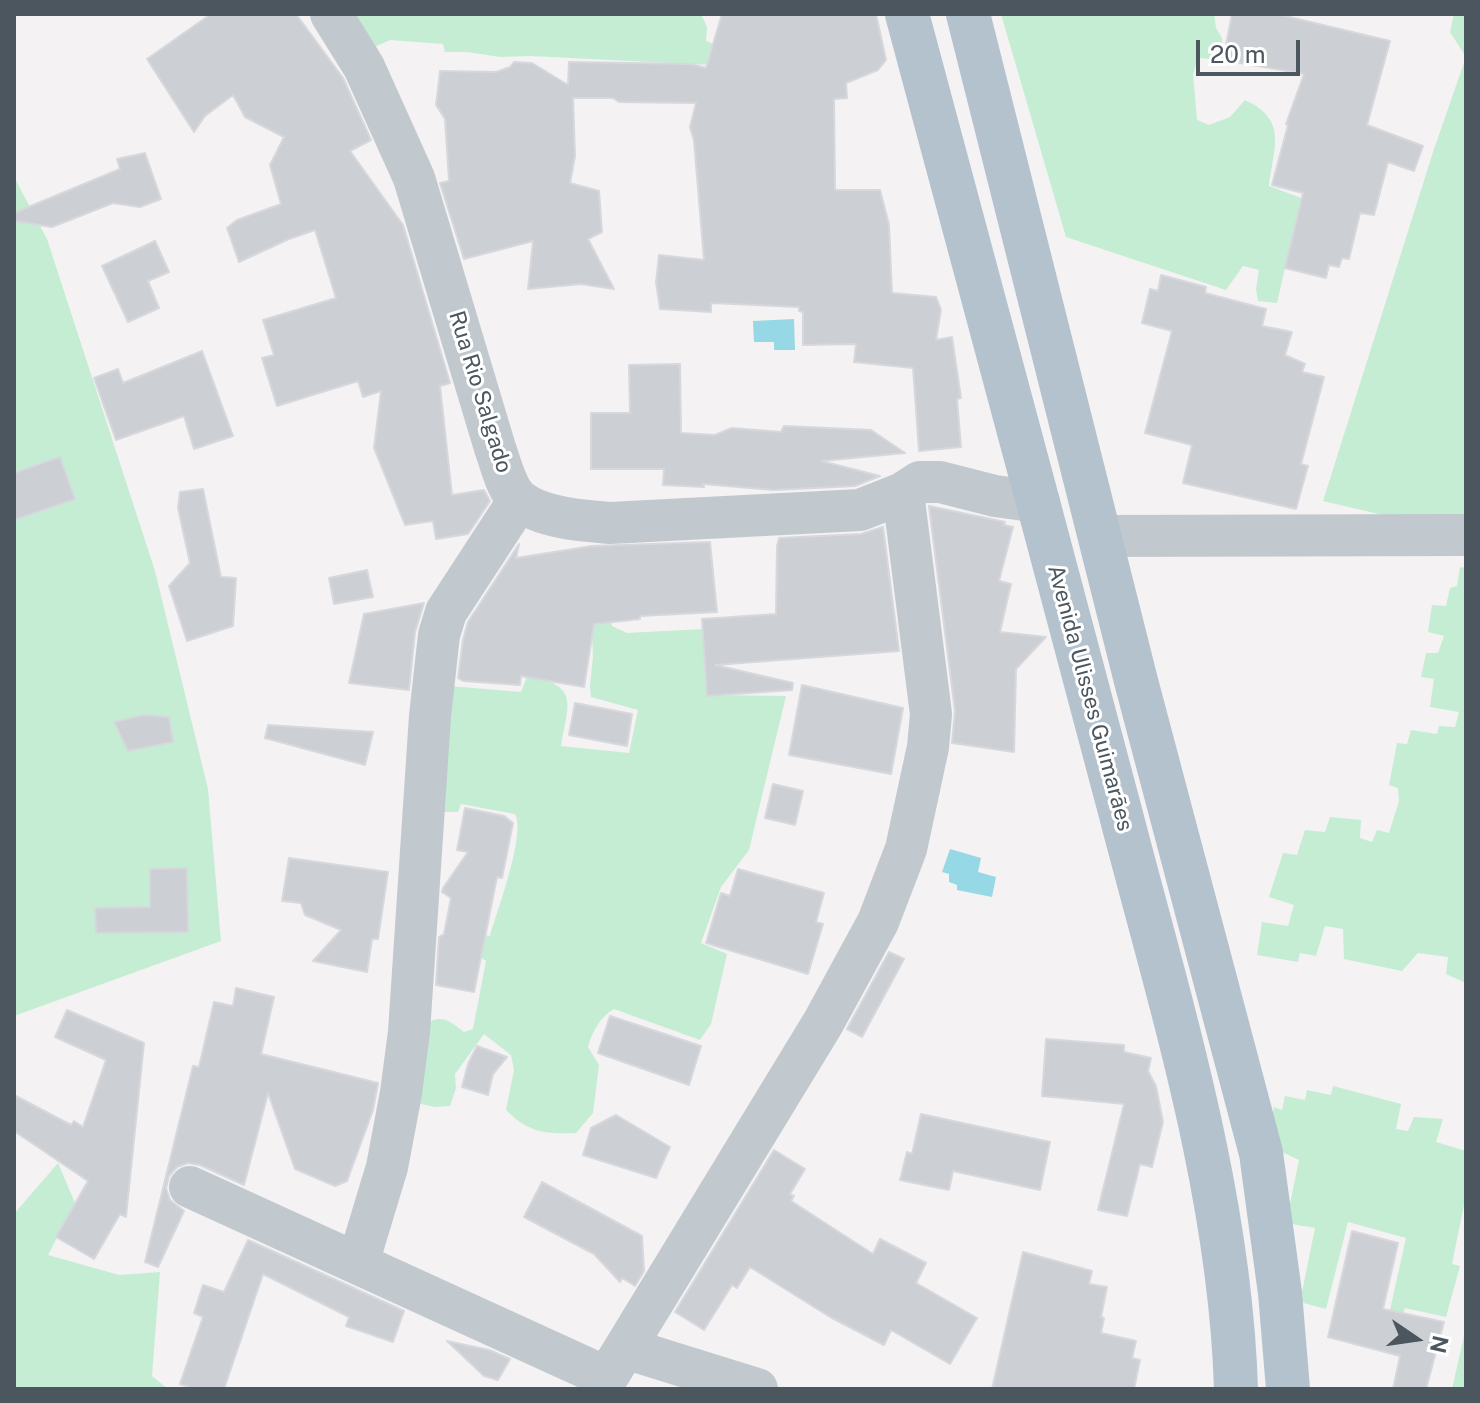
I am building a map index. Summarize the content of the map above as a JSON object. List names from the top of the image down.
{
  "streets": {
    "main road": ["Avenida Ulisses Guimarães"],
    "street": ["Rua Rio Salgado"]
  },
  "crossings": [
    ["Rua Rio Salgado", "Avenida Ulisses Guimarães"]
  ],
  "scale_bar": "20 m",
  "north": "right"
}
